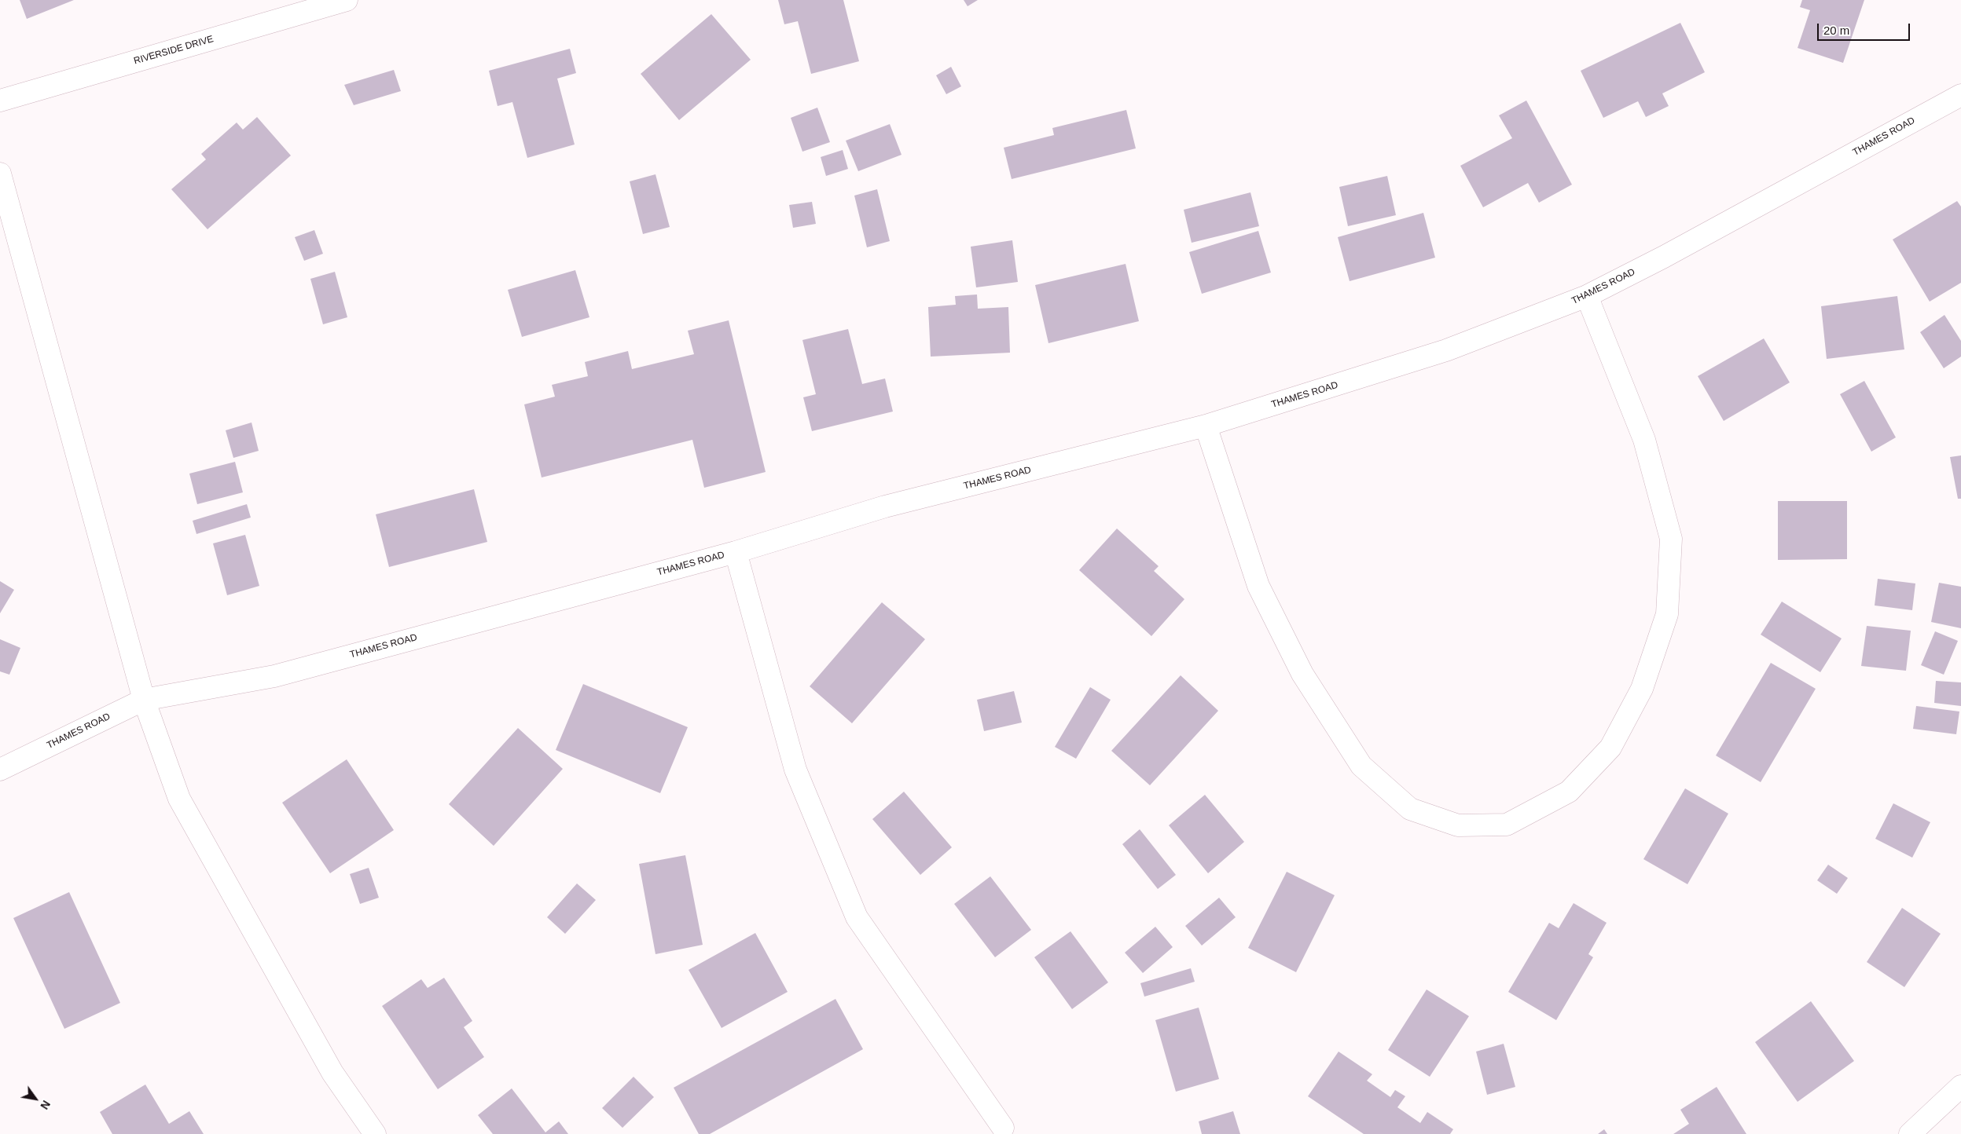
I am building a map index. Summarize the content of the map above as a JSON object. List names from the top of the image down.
{
  "streets": {
    "street": ["RIVERSIDE DRIVE", "THAMES ROAD"]
  },
  "scale_bar": "20 m",
  "north": "bottom right"
}
